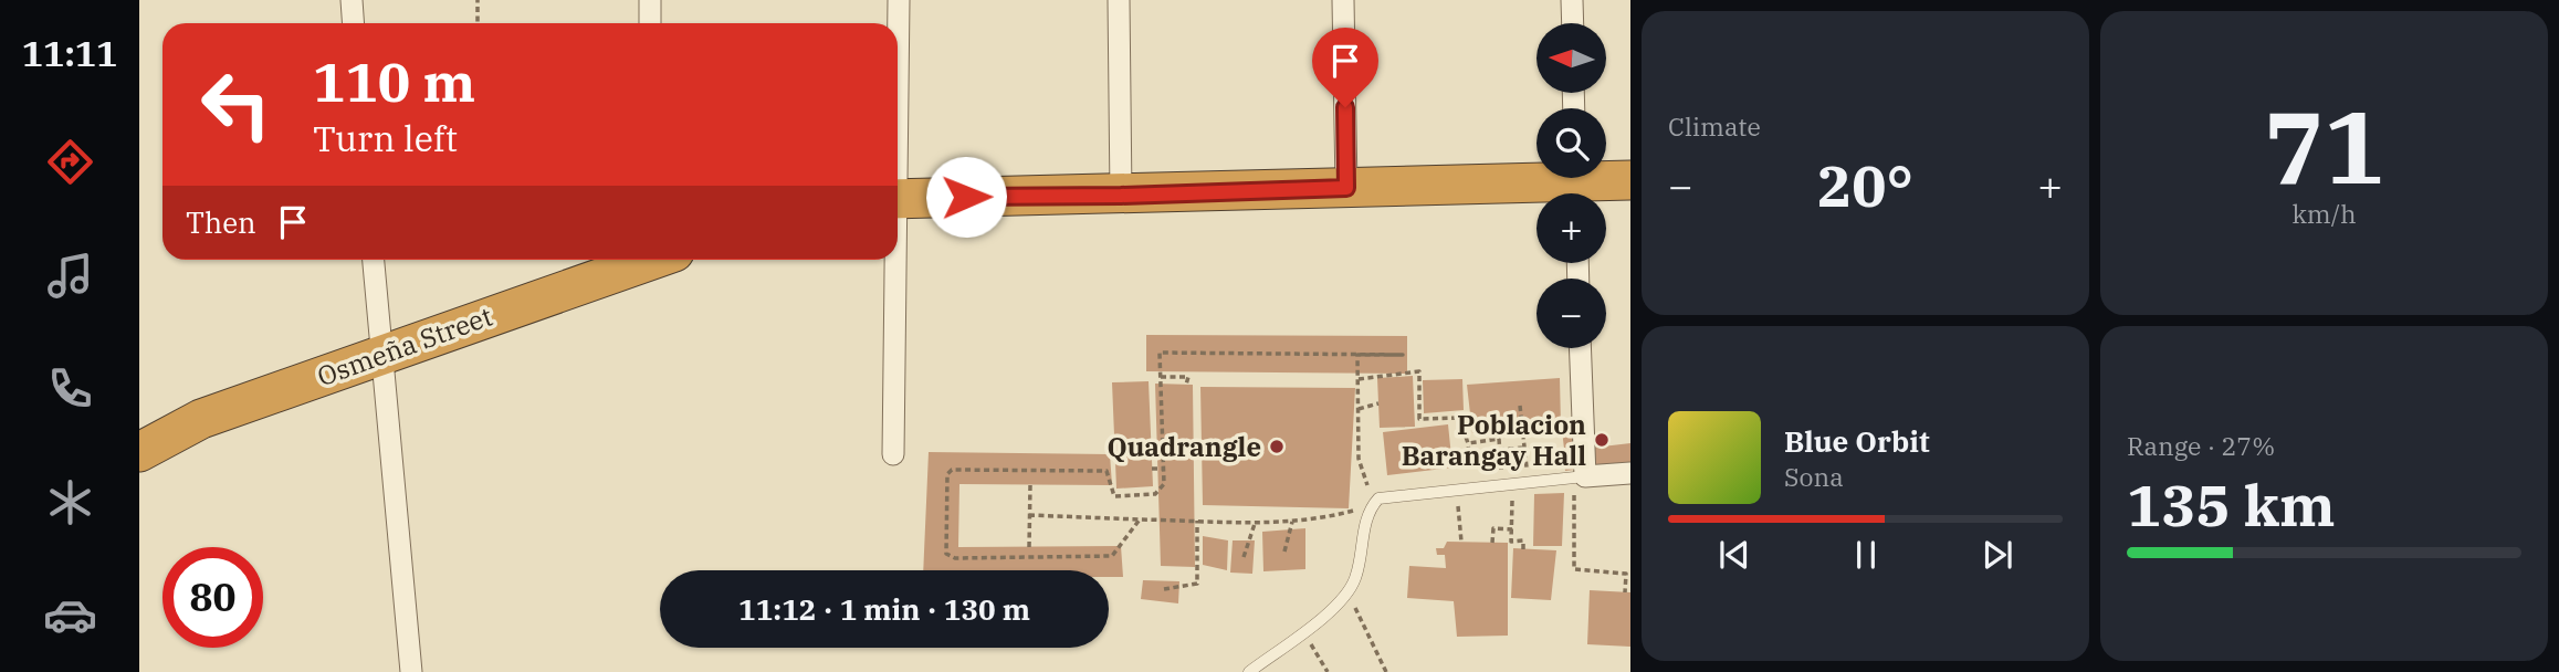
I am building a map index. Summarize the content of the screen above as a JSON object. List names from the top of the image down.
{
  "streets": {
    "highway": ["Osmeña Street"]
  },
  "places": ["Poblacion Barangay Hall", "Quadrangle"],
  "north": "left",
  "page": {
    "tabs": "11:11",
    "tile": [
      "Climate",
      ["71", "km/h"],
      ["Range · 27%", "135 km"]
    ],
    "map_buttons": ["+", "−"],
    "turn": ["110 m", "Turn left"],
    "heat": ["−", "20°", "+"],
    "then": "Then",
    "song": ["Blue Orbit", "Sona"],
    "limit": "80",
    "trip": "11:12 · 1 min · 130 m"
  }
}
